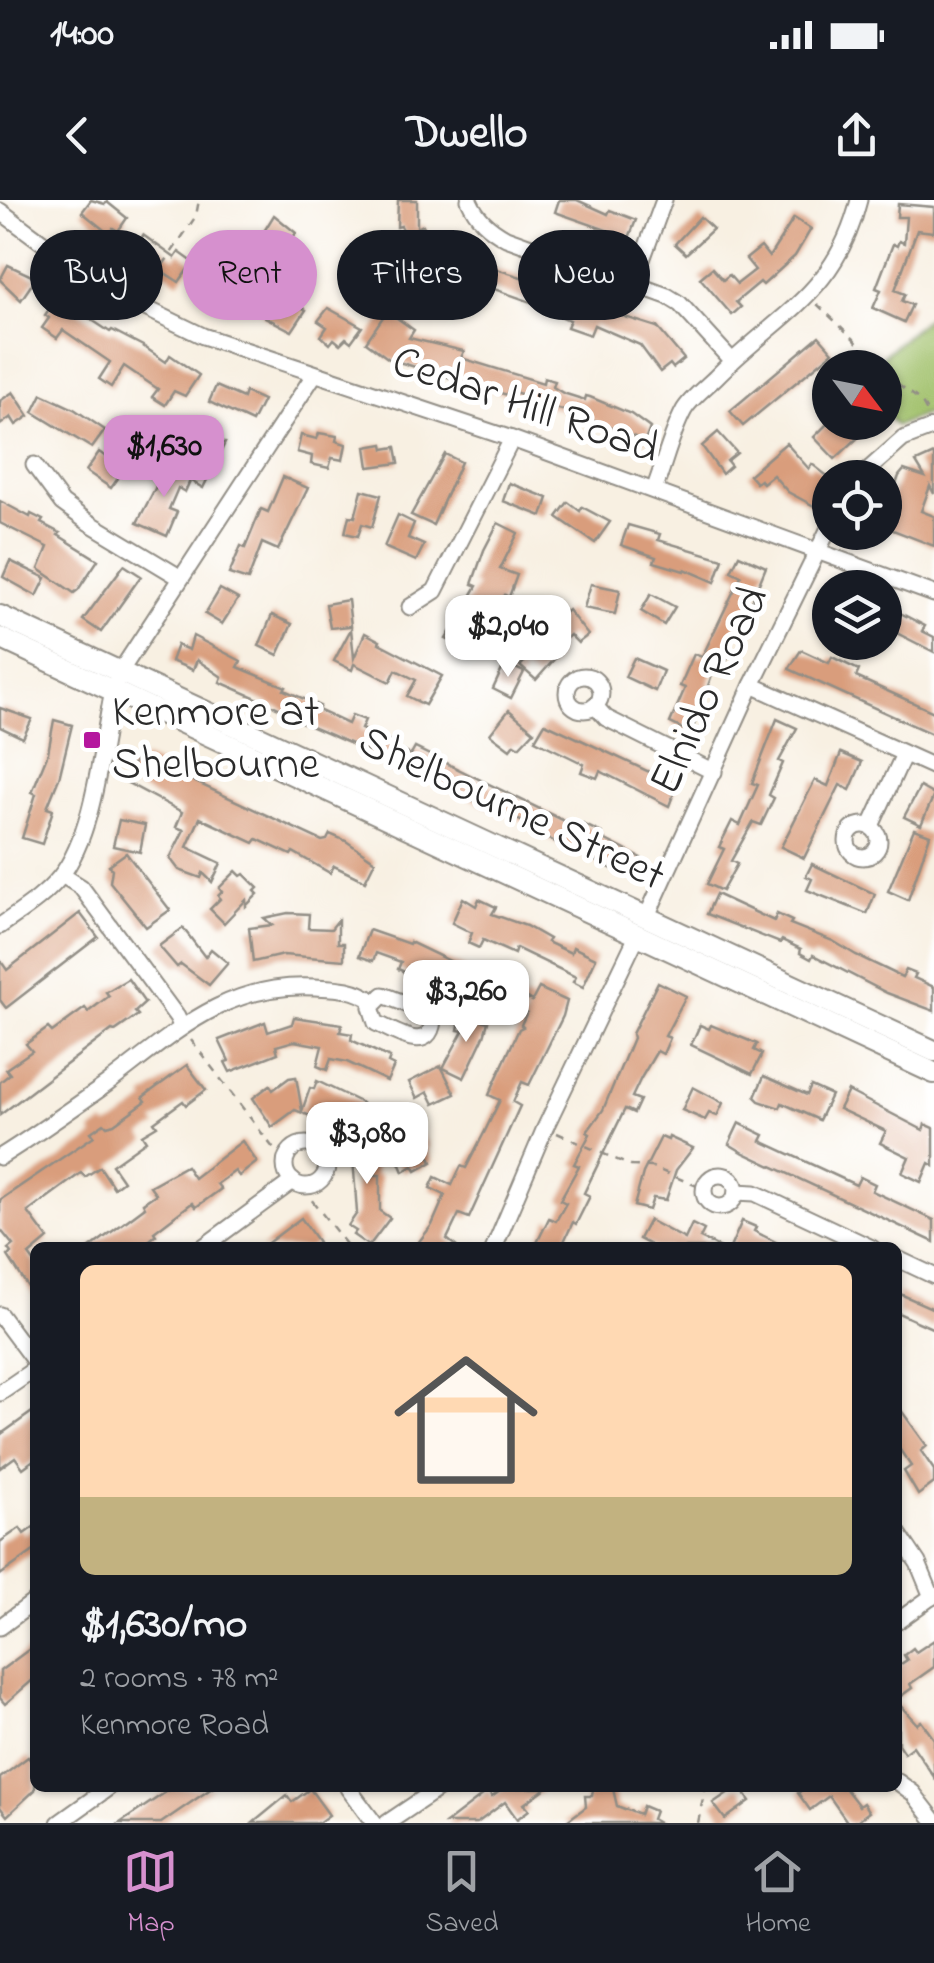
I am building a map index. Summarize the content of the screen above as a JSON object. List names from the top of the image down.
{
  "streets": {
    "main road": ["Shelbourne Street"],
    "street": ["Cedar Hill Road", "Elnido Road"]
  },
  "crossings": [
    ["Cedar Hill Road", "Elnido Road"],
    ["Elnido Road", "Shelbourne Street"]
  ],
  "places": {
    "transit": ["Kenmore at Shelbourne"]
  },
  "north": "bottom right",
  "page": {
    "status": "14:00",
    "header": "Dwello",
    "chip": [
      "Buy",
      "Rent",
      "Filters",
      "New"
    ],
    "price": [
      "$1,630",
      "$2,040",
      "$3,260",
      "$3,080"
    ],
    "list": [
      {
        "name": "$1,630/mo",
        "note": "2 rooms · 78 m² · Kenmore Road"
      }
    ],
    "tabs": ["Map", "Saved", "Home"]
  }
}
